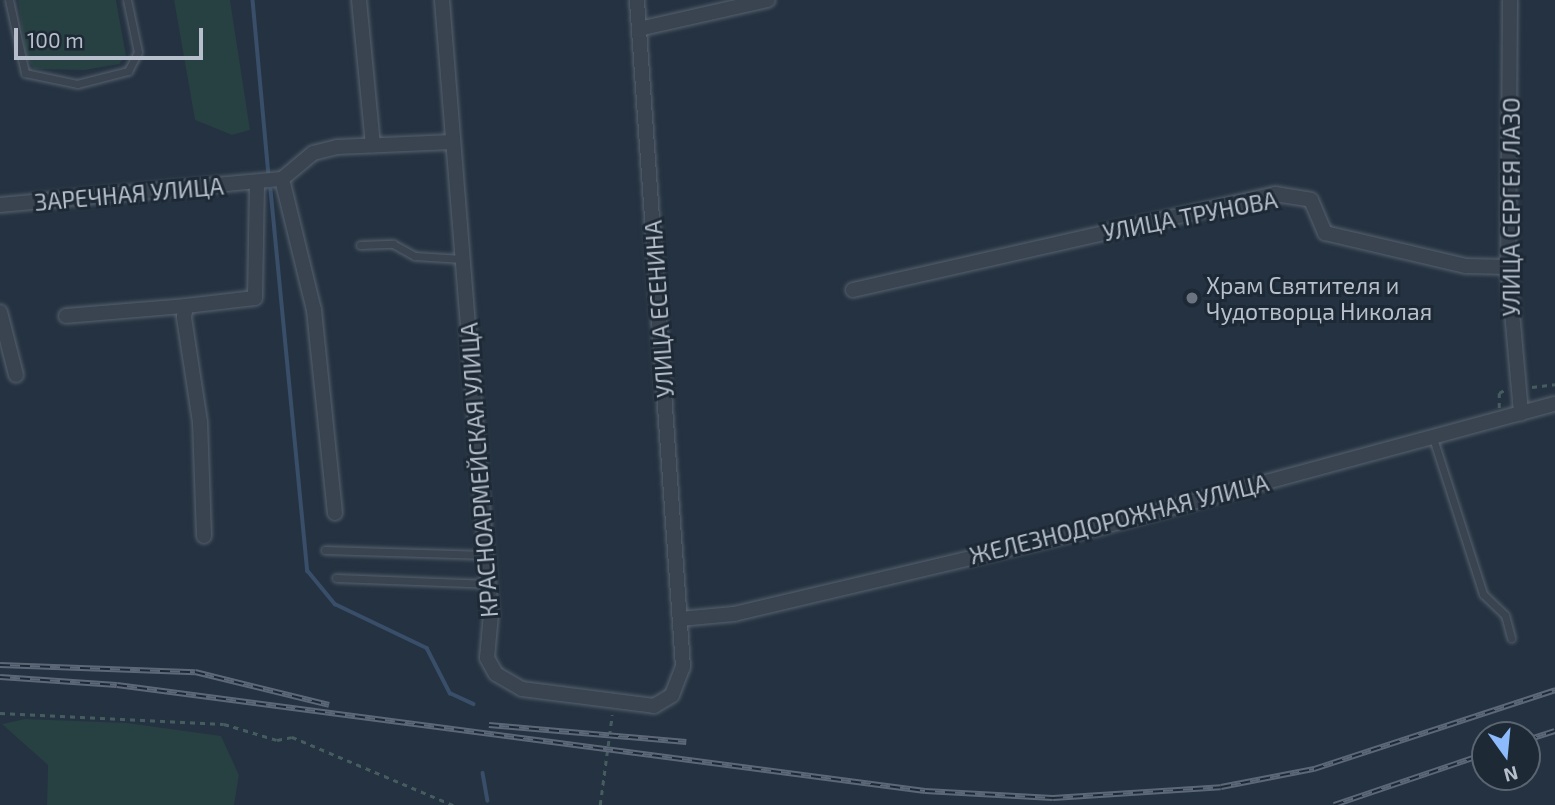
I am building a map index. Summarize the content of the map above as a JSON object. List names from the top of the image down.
{
  "streets": {
    "street": [
      "ЗАРЕЧНАЯ УЛИЦА",
      "УЛИЦА СЕРГЕЯ ЛАЗО",
      "УЛИЦА ТРУНОВА",
      "УЛИЦА ЕСЕНИНА",
      "КРАСНОАРМЕЙСКАЯ УЛИЦА",
      "ЖЕЛЕЗНОДОРОЖНАЯ УЛИЦА"
    ]
  },
  "crossings": [
    ["УЛИЦА СЕРГЕЯ ЛАЗО", "УЛИЦА ТРУНОВА"],
    ["УЛИЦА СЕРГЕЯ ЛАЗО", "ЖЕЛЕЗНОДОРОЖНАЯ УЛИЦА"],
    ["УЛИЦА ЕСЕНИНА", "КРАСНОАРМЕЙСКАЯ УЛИЦА"],
    ["УЛИЦА ЕСЕНИНА", "ЖЕЛЕЗНОДОРОЖНАЯ УЛИЦА"],
    ["КРАСНОАРМЕЙСКАЯ УЛИЦА", "ЖЕЛЕЗНОДОРОЖНАЯ УЛИЦА"]
  ],
  "places": ["Храм Святителя и Чудотворца Николая"],
  "scale_bar": "100 m",
  "north": "bottom"
}
